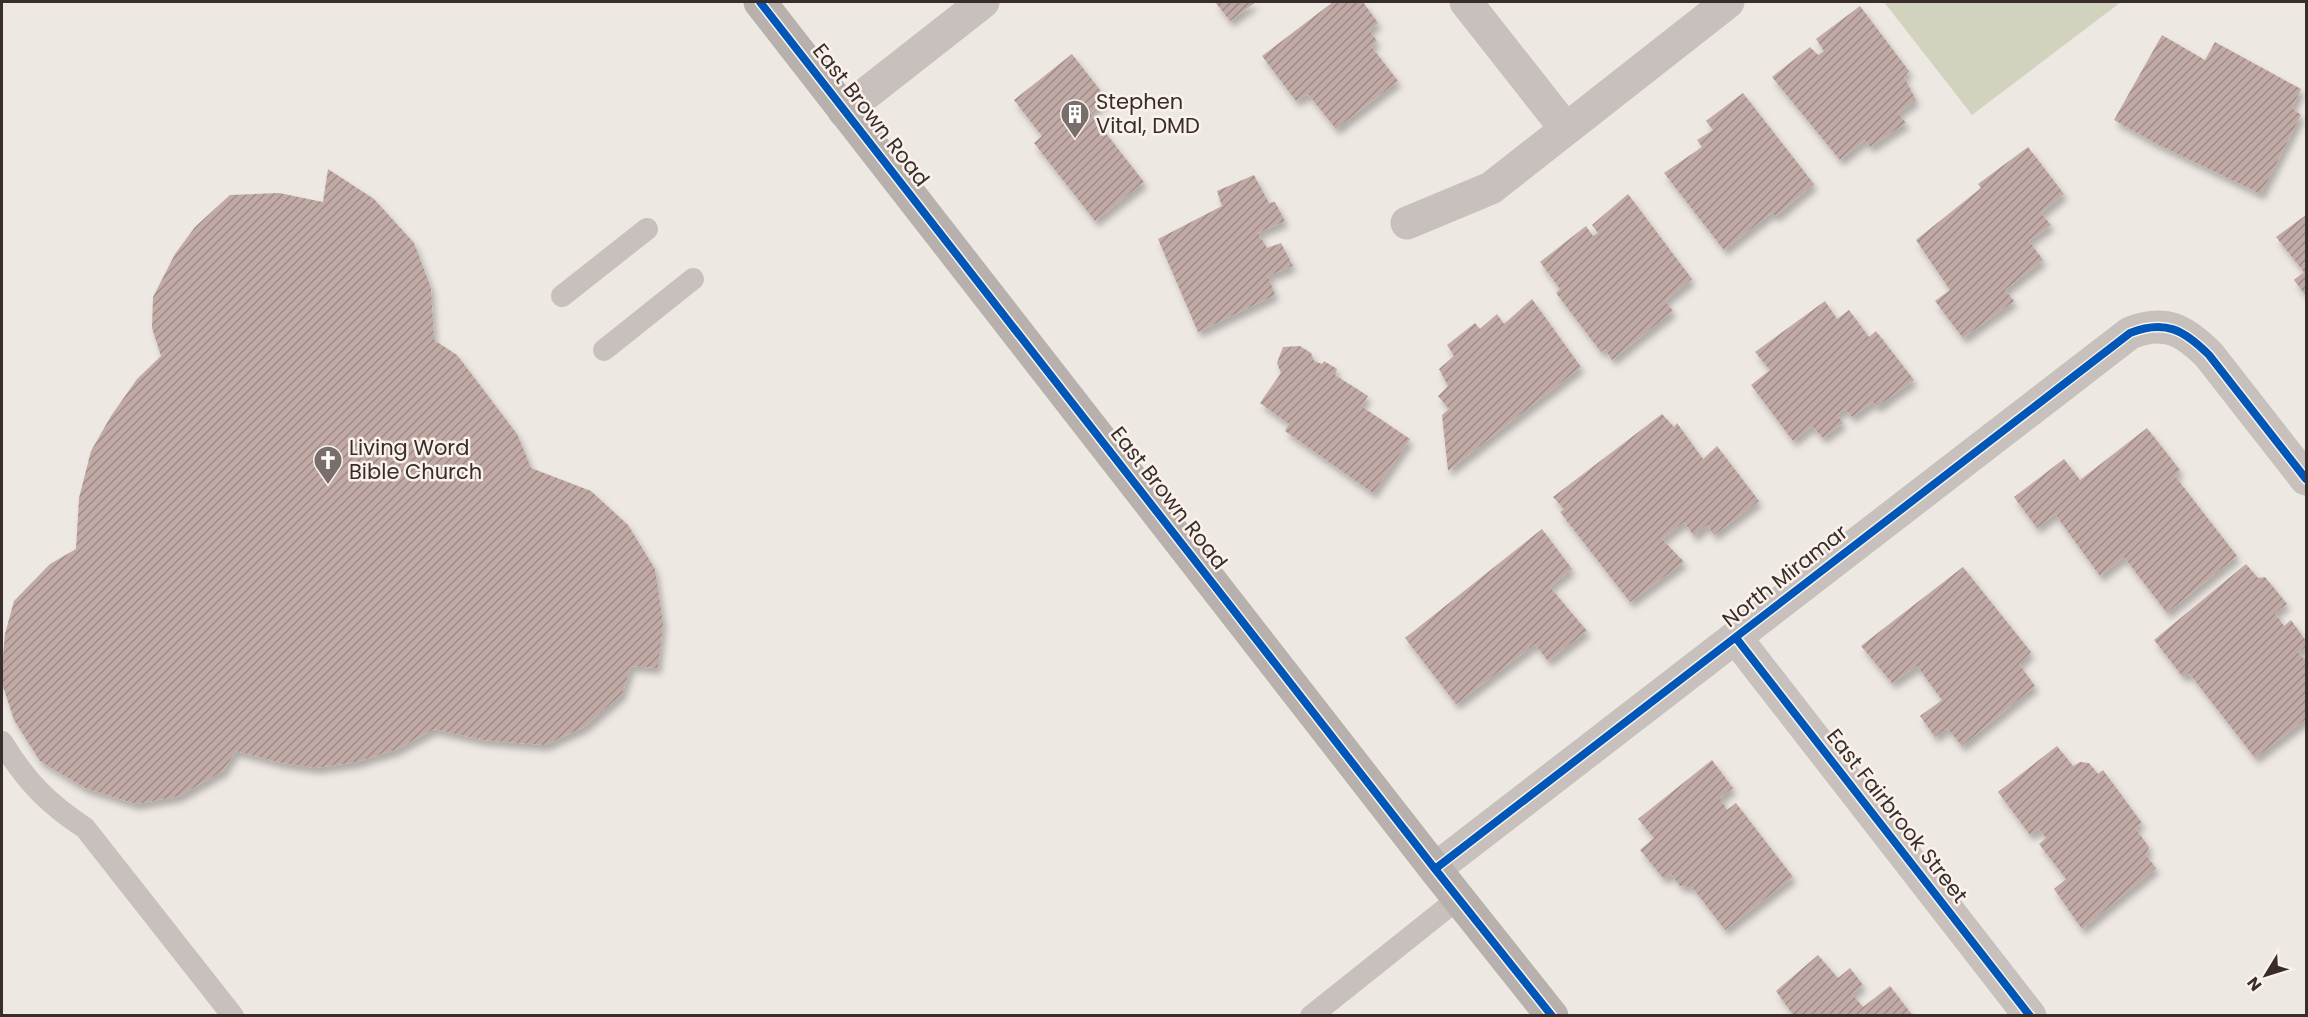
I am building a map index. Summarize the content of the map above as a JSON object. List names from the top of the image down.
{
  "streets": {
    "main road": ["East Brown Road"],
    "street": ["North Miramar", "East Fairbrook Street"]
  },
  "crossings": [
    ["East Brown Road", "North Miramar"],
    ["North Miramar", "East Fairbrook Street"]
  ],
  "places": {
    "building": ["Stephen Vital, DMD"],
    "church": ["Living Word Bible Church"]
  },
  "north": "bottom left"
}
